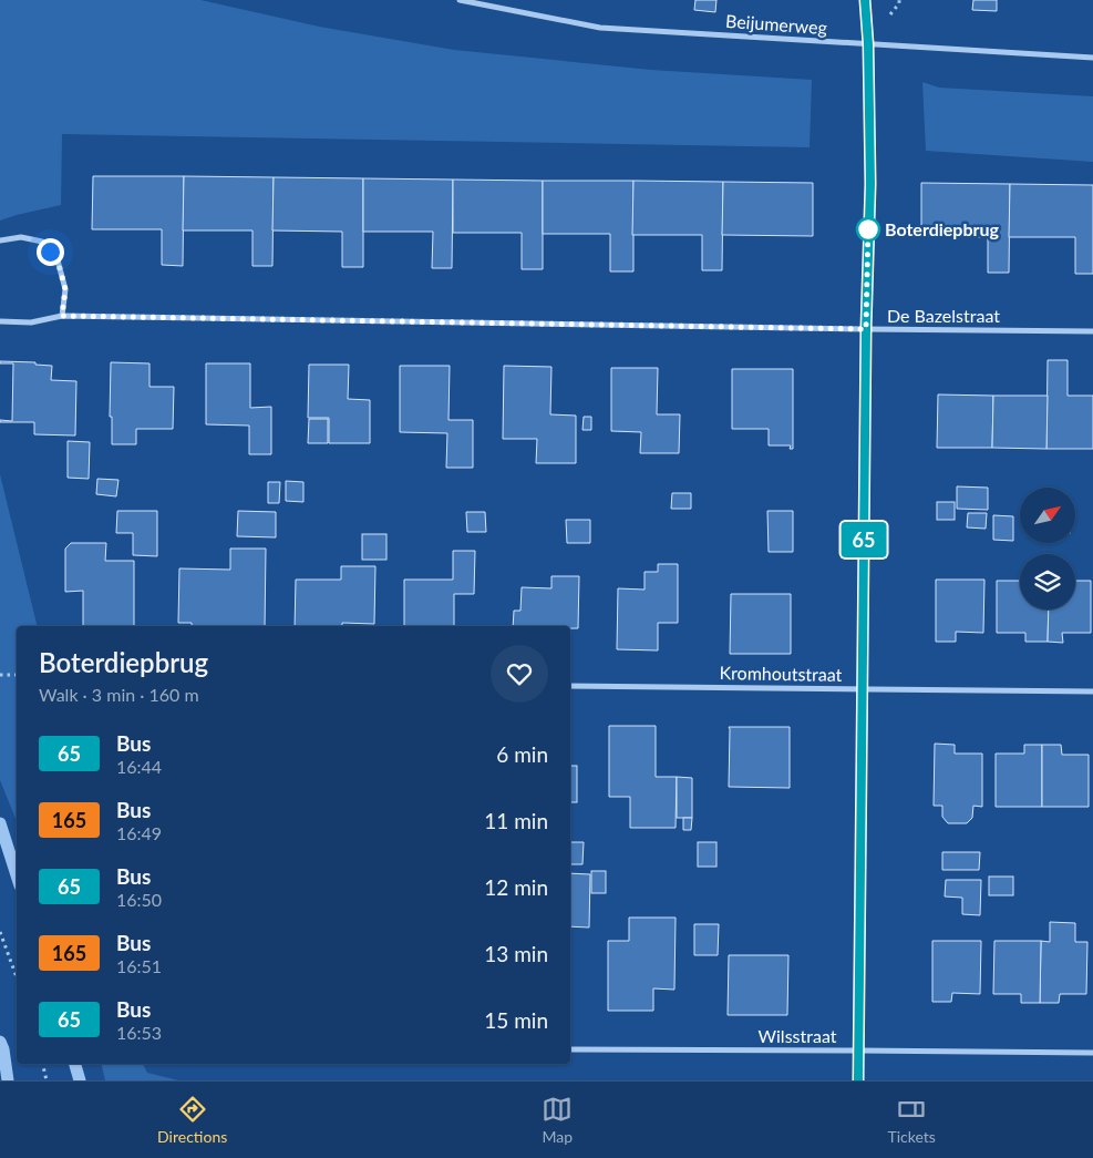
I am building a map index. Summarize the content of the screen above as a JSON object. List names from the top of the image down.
{
  "streets": {
    "street": [
      "Beijumerweg",
      "De Bazelstraat",
      "Kromhoutstraat",
      "Wilsstraat"
    ]
  },
  "places": ["Boterdiepbrug"],
  "lines": ["bus line 65"],
  "north": "top right",
  "page": {
    "on_map": "65",
    "heading": ["Boterdiepbrug", "Walk · 3 min · 160 m"],
    "list": [
      {
        "mark": "65",
        "name": "Bus",
        "note": "16:44",
        "value": "6 min"
      },
      {
        "mark": "165",
        "name": "Bus",
        "note": "16:49",
        "value": "11 min"
      },
      {
        "mark": "65",
        "name": "Bus",
        "note": "16:50",
        "value": "12 min"
      },
      {
        "mark": "165",
        "name": "Bus",
        "note": "16:51",
        "value": "13 min"
      },
      {
        "mark": "65",
        "name": "Bus",
        "note": "16:53",
        "value": "15 min"
      }
    ],
    "tabs": ["Directions", "Map", "Tickets"]
  }
}
